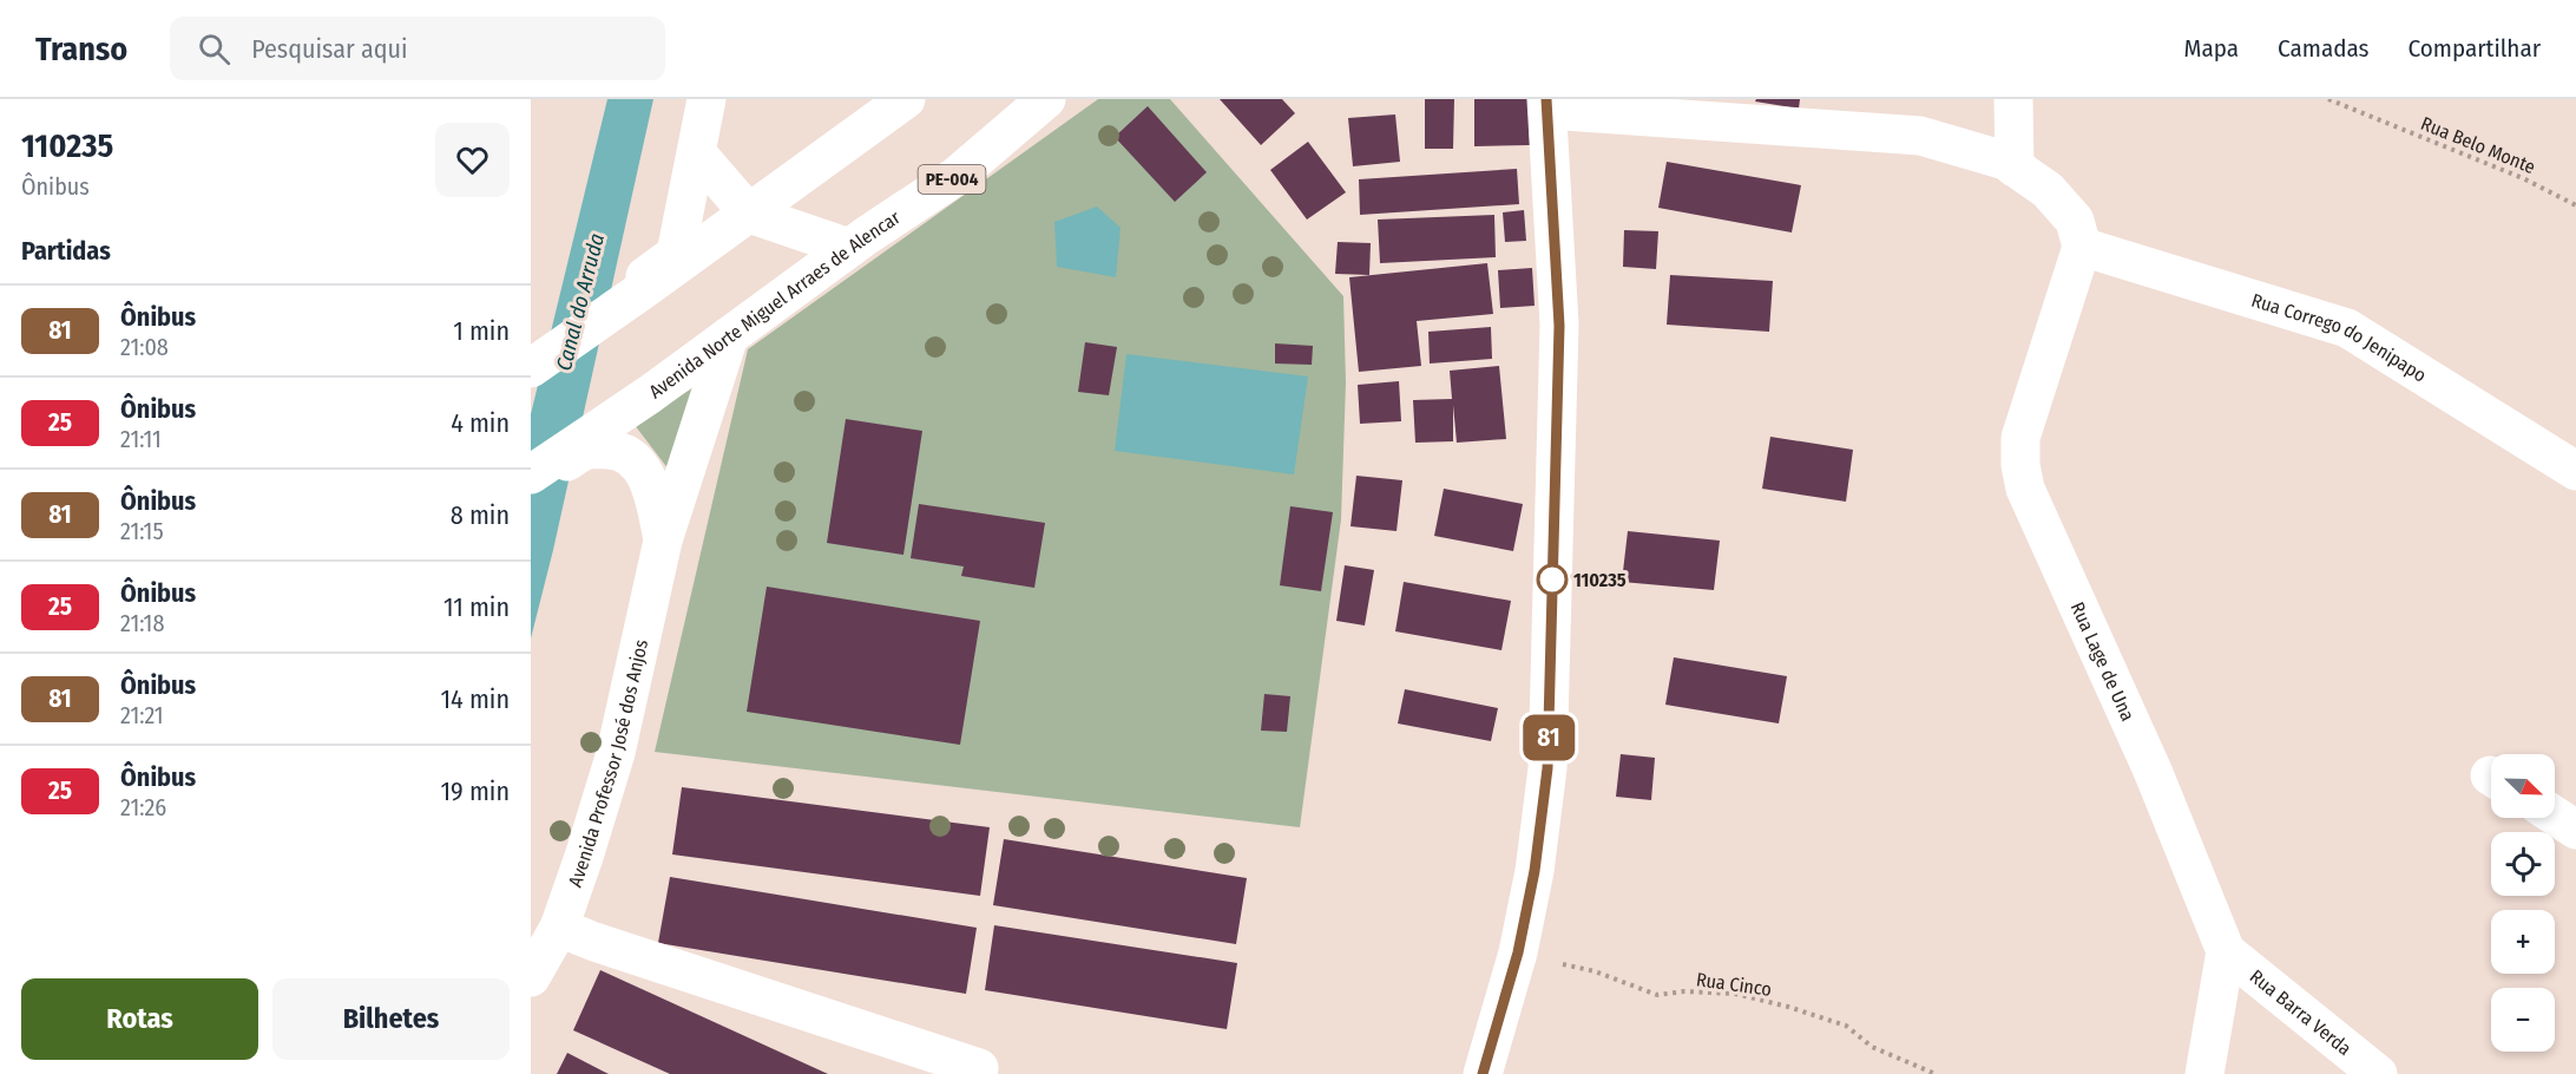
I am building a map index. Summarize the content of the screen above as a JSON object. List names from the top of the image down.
{
  "streets": {
    "street": [
      "PE-004",
      "Avenida Norte Miguel Arraes de Alencar",
      "Rua Corrego do Jenipapo",
      "Rua Lage de Una",
      "Avenida Professor José dos Anjos",
      "Rua Barra Verda"
    ],
    "path": ["Rua Belo Monte", "Rua Cinco"]
  },
  "crossings": [
    ["Avenida Norte Miguel Arraes de Alencar", "Avenida Professor José dos Anjos"],
    ["Rua Corrego do Jenipapo", "Rua Lage de Una"],
    ["Rua Lage de Una", "Rua Barra Verda"]
  ],
  "water": ["Canal do Arruda"],
  "places": ["110235"],
  "lines": ["bus line 81"],
  "north": "bottom right",
  "page": {
    "header": "Transo",
    "search": "Pesquisar aqui",
    "nav": ["Mapa", "Camadas", "Compartilhar"],
    "heading": [
      ["110235", "Ônibus"],
      "Partidas"
    ],
    "on_map": "81",
    "list": [
      {
        "mark": "81",
        "name": "Ônibus",
        "note": "21:08",
        "value": "1 min"
      },
      {
        "mark": "25",
        "name": "Ônibus",
        "note": "21:11",
        "value": "4 min"
      },
      {
        "mark": "81",
        "name": "Ônibus",
        "note": "21:15",
        "value": "8 min"
      },
      {
        "mark": "25",
        "name": "Ônibus",
        "note": "21:18",
        "value": "11 min"
      },
      {
        "mark": "81",
        "name": "Ônibus",
        "note": "21:21",
        "value": "14 min"
      },
      {
        "mark": "25",
        "name": "Ônibus",
        "note": "21:26",
        "value": "19 min"
      }
    ],
    "map_buttons": ["+", "−"],
    "buttons": ["Rotas", "Bilhetes"]
  }
}
